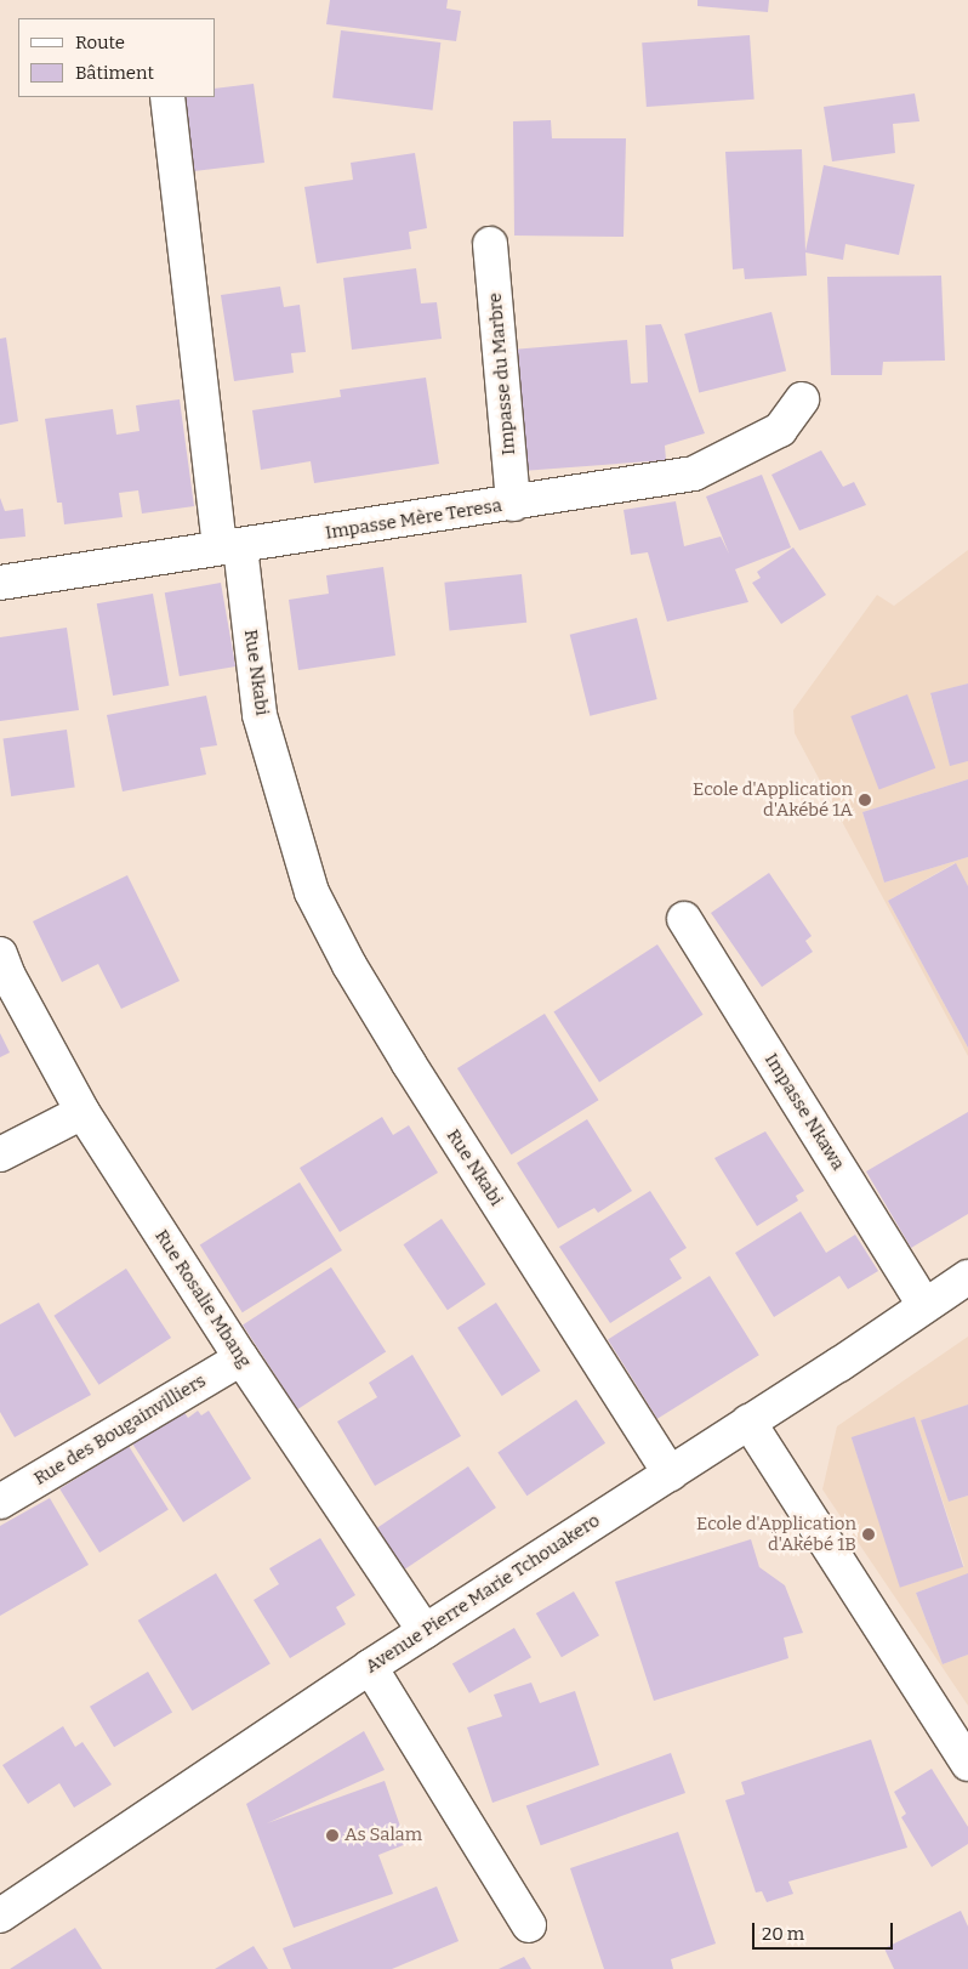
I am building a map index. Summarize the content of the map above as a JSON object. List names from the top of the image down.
{
  "streets": {
    "street": [
      "Impasse du Marbre",
      "Impasse Mère Teresa",
      "Rue Nkabi",
      "Impasse Nkawa",
      "Rue Rosalie Mbang",
      "Rue des Bougainvilliers",
      "Avenue Pierre Marie Tchouakero"
    ]
  },
  "crossings": [
    ["Impasse du Marbre", "Impasse Mère Teresa"],
    ["Impasse Mère Teresa", "Rue Nkabi"],
    ["Rue Nkabi", "Avenue Pierre Marie Tchouakero"],
    ["Impasse Nkawa", "Avenue Pierre Marie Tchouakero"],
    ["Rue Rosalie Mbang", "Rue des Bougainvilliers"],
    ["Rue Rosalie Mbang", "Avenue Pierre Marie Tchouakero"]
  ],
  "places": ["Ecole d'Application d'Akébé 1A", "Ecole d'Application d'Akébé 1B", "As Salam"],
  "legend": ["Route", "Bâtiment"],
  "scale_bar": "20 m"
}
